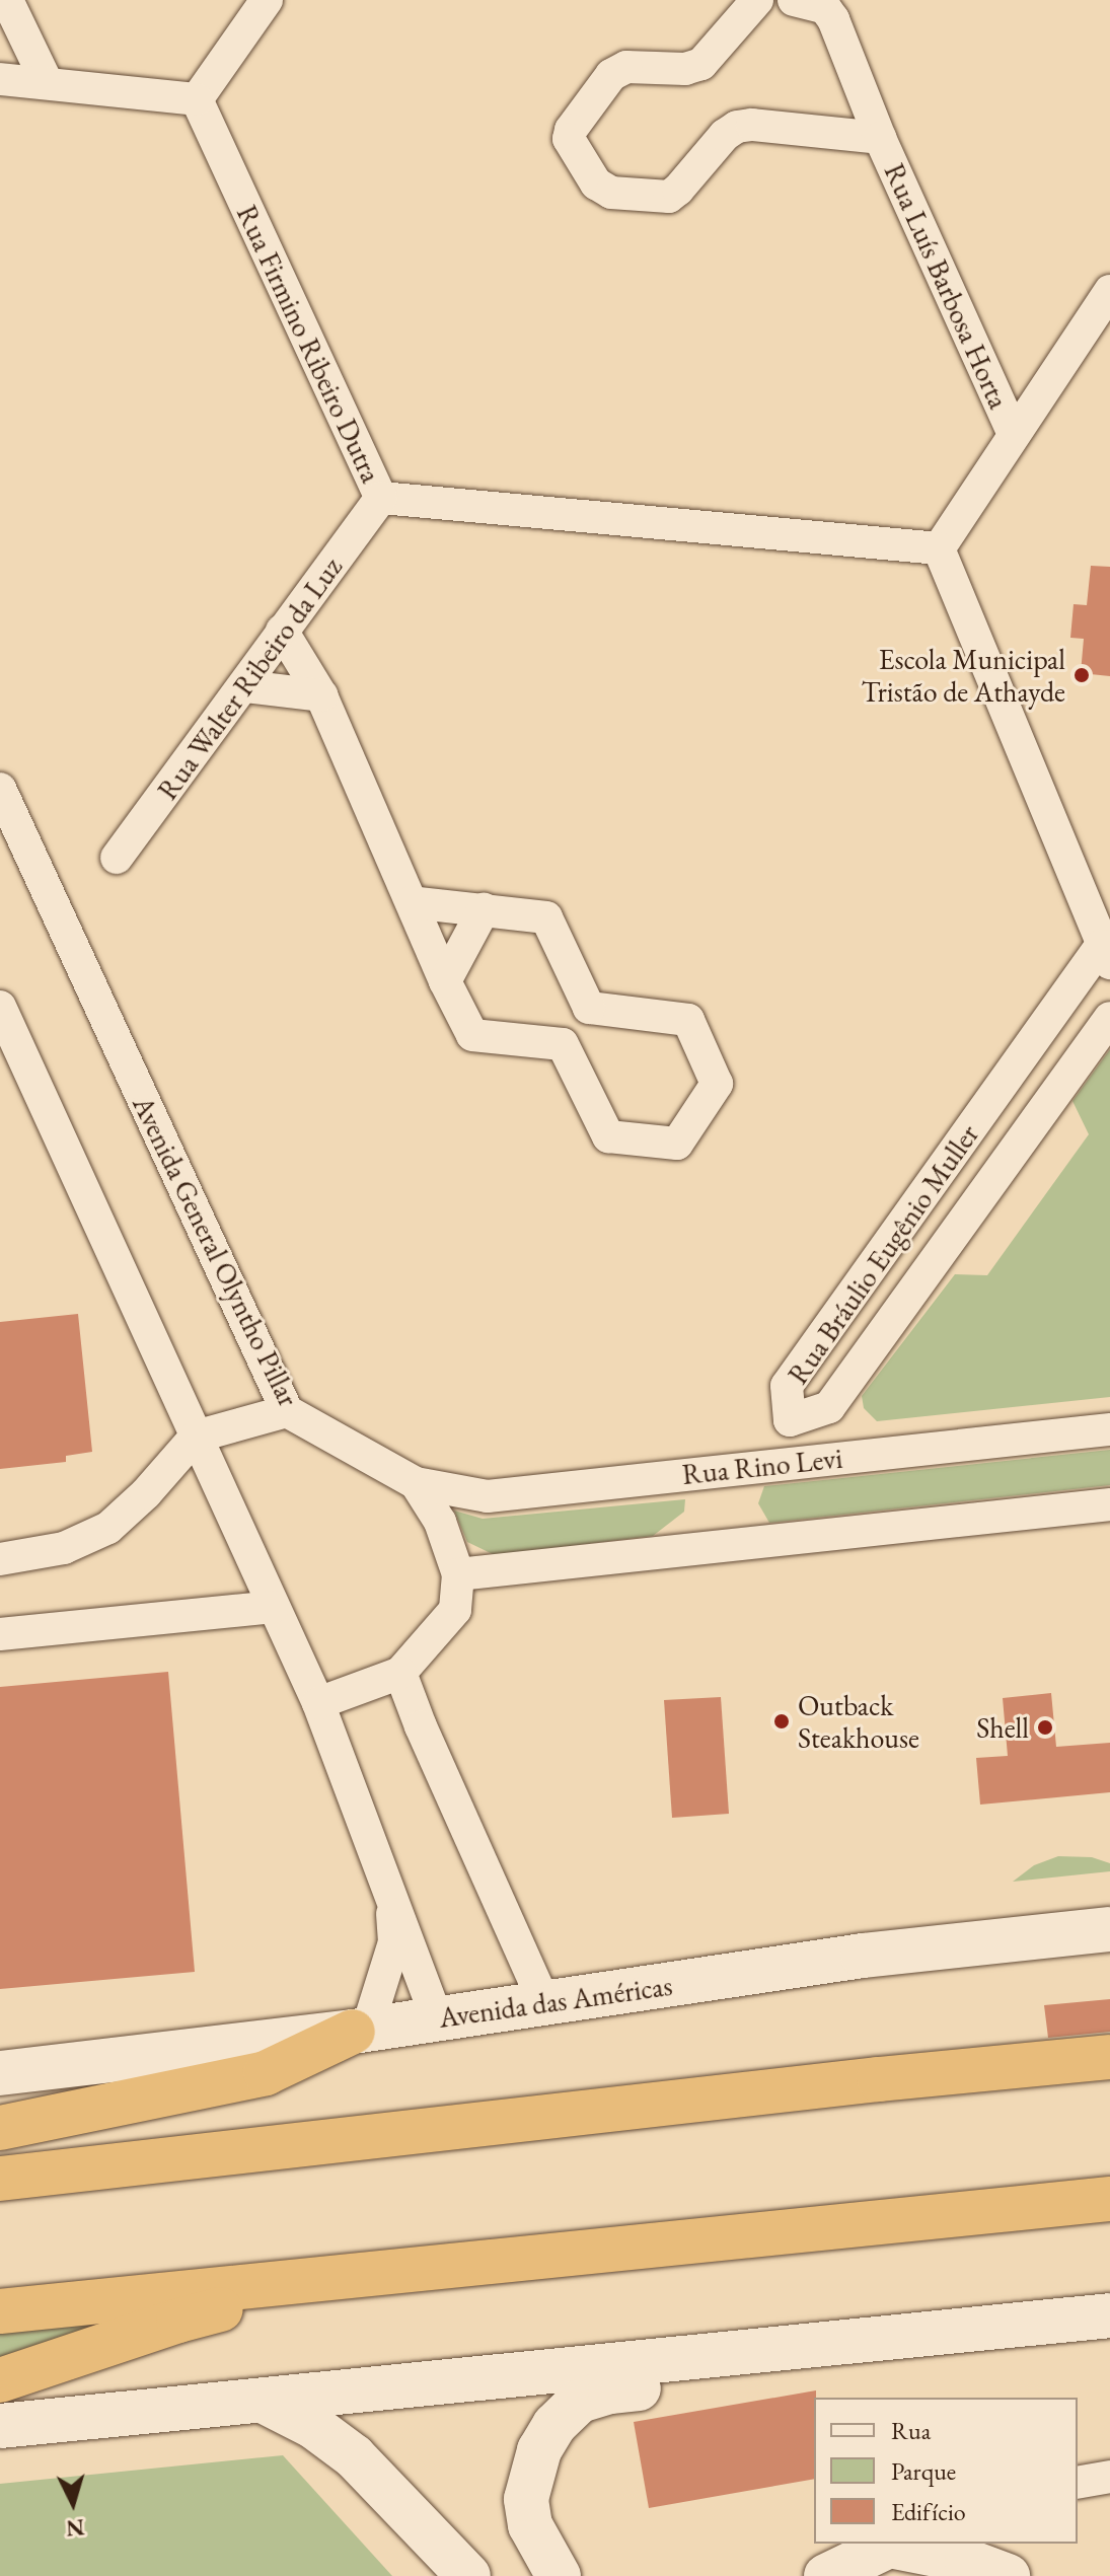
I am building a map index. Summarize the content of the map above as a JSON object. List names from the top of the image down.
{
  "streets": {
    "main road": ["Avenida das Américas"],
    "street": [
      "Rua Luís Barbosa Horta",
      "Rua Firmino Ribeiro Dutra",
      "Rua Walter Ribeiro da Luz",
      "Avenida General Olyntho Pillar",
      "Rua Bráulio Eugênio Muller",
      "Rua Rino Levi"
    ]
  },
  "crossings": [
    ["Rua Firmino Ribeiro Dutra", "Rua Walter Ribeiro da Luz"],
    ["Rua Firmino Ribeiro Dutra", "Rua Bráulio Eugênio Muller"],
    ["Avenida General Olyntho Pillar", "Rua Rino Levi"]
  ],
  "places": ["Escola Municipal Tristão de Athayde", "Outback Steakhouse", "Shell"],
  "legend": ["Rua", "Parque", "Edifício"],
  "north": "bottom"
}
